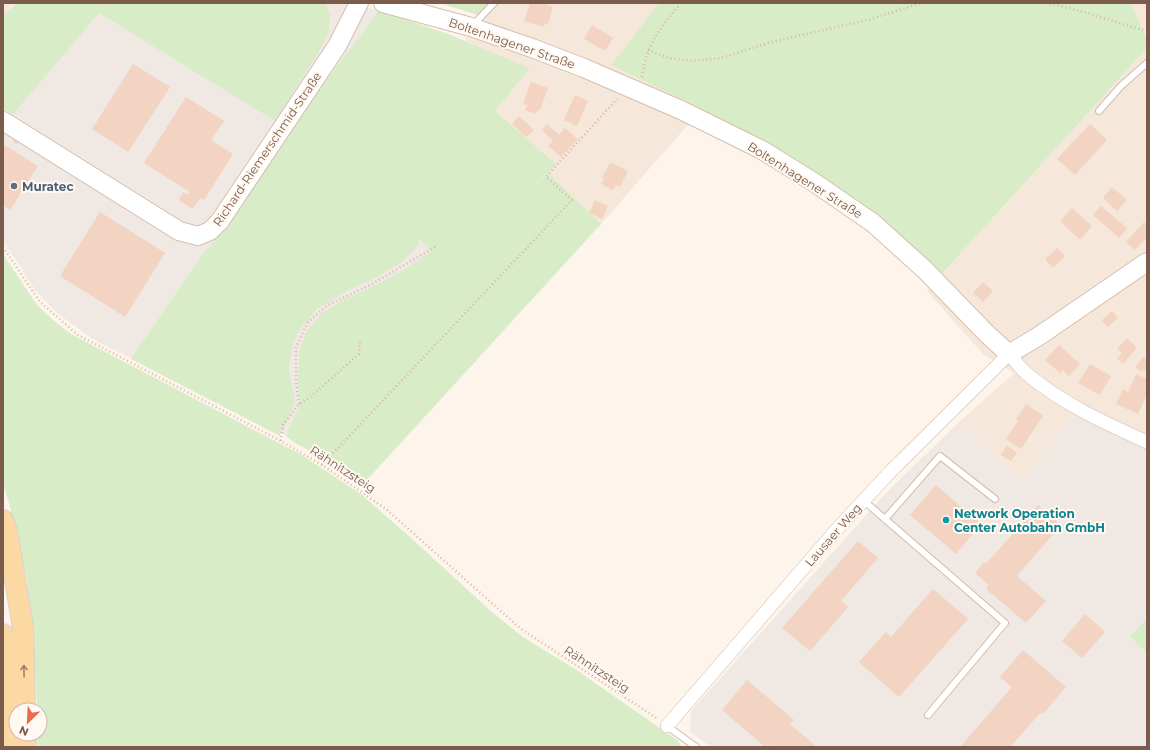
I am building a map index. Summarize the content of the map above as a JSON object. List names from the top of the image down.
{
  "streets": {
    "street": ["Boltenhagener Straße", "Richard-Riemerschmid-Straße", "Lausaer Weg"],
    "path": ["Rähnitzsteig"]
  },
  "crossings": [
    ["Boltenhagener Straße", "Lausaer Weg"],
    ["Rähnitzsteig", "Lausaer Weg"]
  ],
  "places": ["Muratec", "Network Operation Center Autobahn GmbH"],
  "north": "bottom left"
}
